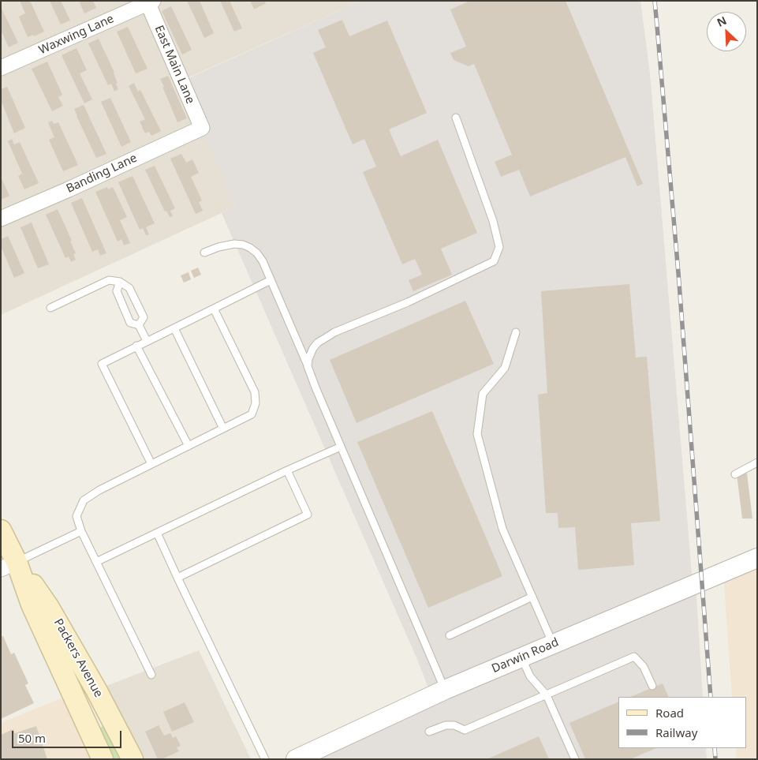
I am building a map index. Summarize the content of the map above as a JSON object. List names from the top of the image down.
{
  "streets": {
    "main road": ["Packers Avenue"],
    "street": [
      "Waxwing Lane",
      "East Main Lane",
      "Banding Lane",
      "Darwin Road"
    ]
  },
  "crossings": [
    ["Waxwing Lane", "East Main Lane"],
    ["East Main Lane", "Banding Lane"]
  ],
  "legend": ["Road", "Railway"],
  "scale_bar": "50 m",
  "north": "top left"
}
